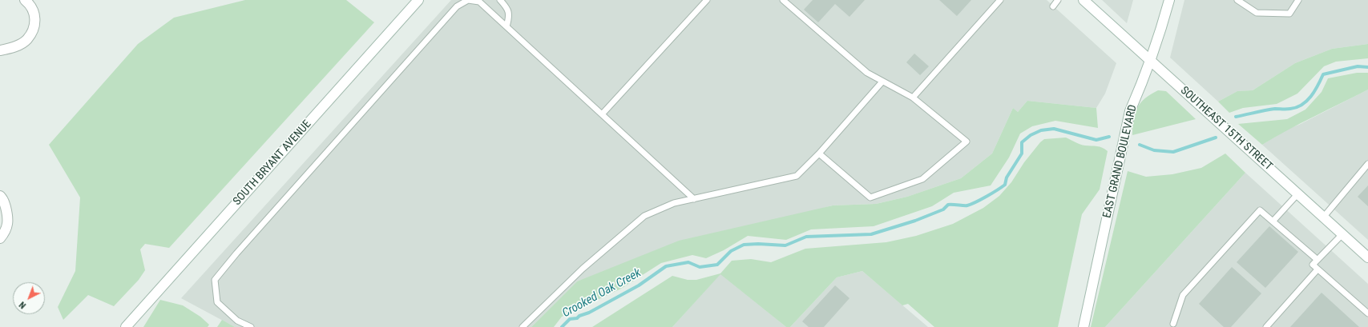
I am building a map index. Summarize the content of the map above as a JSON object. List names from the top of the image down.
{
  "streets": {
    "street": ["SOUTHEAST 15TH STREET", "EAST GRAND BOULEVARD", "SOUTH BRYANT AVENUE"]
  },
  "crossings": [
    ["SOUTHEAST 15TH STREET", "EAST GRAND BOULEVARD"]
  ],
  "water": ["Crooked Oak Creek"],
  "north": "bottom left"
}
